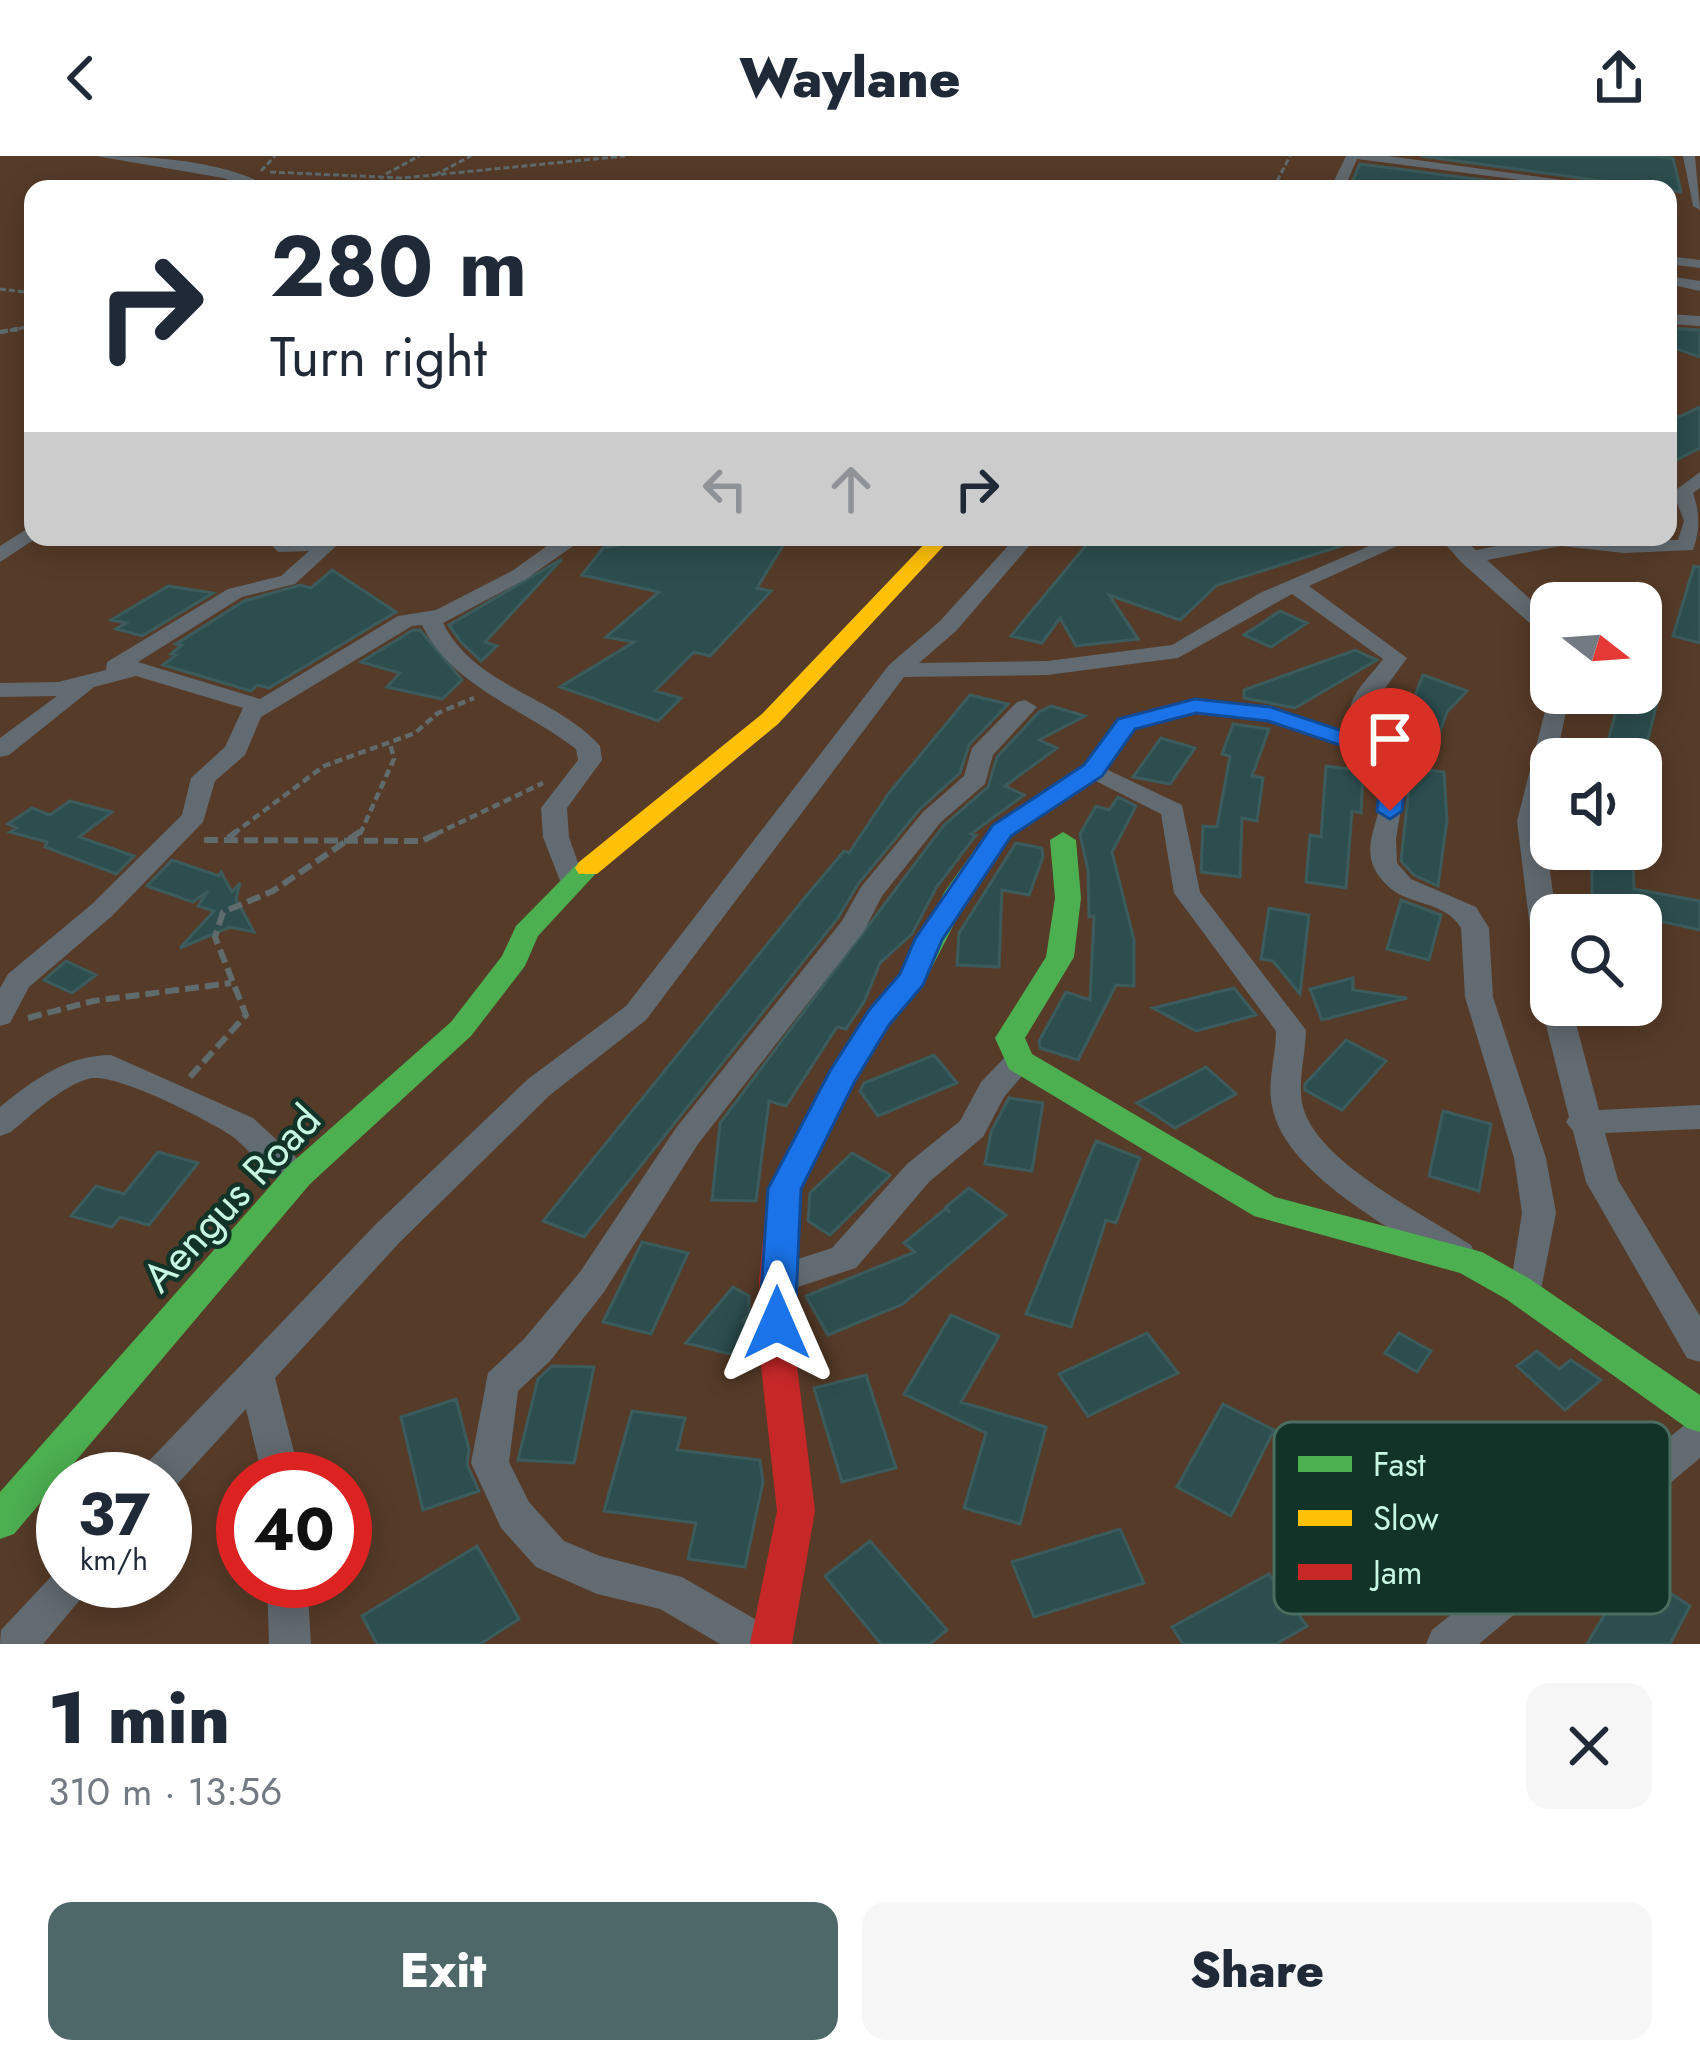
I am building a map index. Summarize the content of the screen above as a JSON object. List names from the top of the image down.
{
  "streets": {
    "street": ["Aengus Road"]
  },
  "legend": ["Fast", "Slow", "Jam"],
  "north": "right",
  "page": {
    "header": "Waylane",
    "turn": ["280 m", "Turn right"],
    "speed": "37 km/h",
    "limit": "40",
    "heading": ["1 min", "310 m · 13:56"],
    "buttons": ["Exit", "Share"]
  }
}
